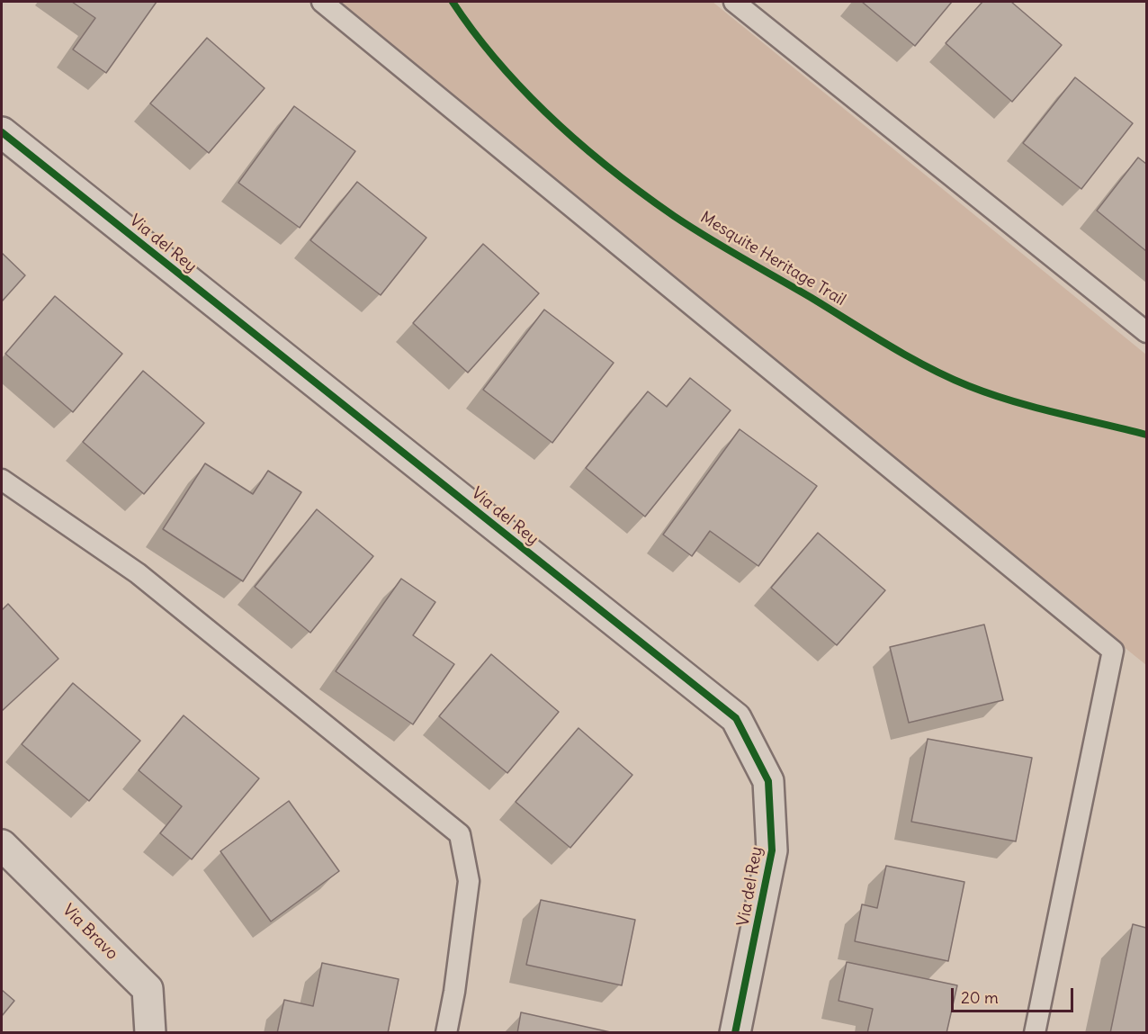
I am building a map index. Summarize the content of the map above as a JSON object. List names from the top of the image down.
{
  "streets": {
    "street": ["Via del Rey", "Via Bravo"],
    "cycle path": ["Mesquite Heritage Trail"]
  },
  "scale_bar": "20 m"
}
